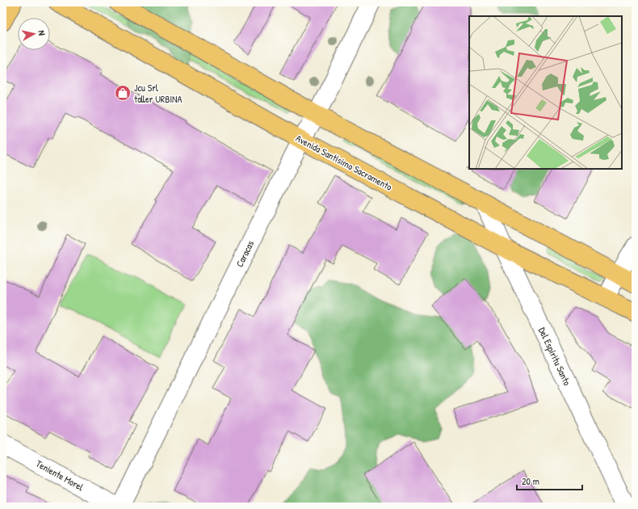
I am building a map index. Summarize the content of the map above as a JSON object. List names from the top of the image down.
{
  "streets": {
    "main road": ["Avenida Santísimo Sacramento"],
    "street": ["Caracas", "Del Espíritu Santo", "Teniente Morel"]
  },
  "crossings": [
    ["Avenida Santísimo Sacramento", "Caracas"],
    ["Avenida Santísimo Sacramento", "Del Espíritu Santo"]
  ],
  "places": {
    "shop": ["Jcu Srl taller URBINA"]
  },
  "scale_bar": "20 m",
  "north": "right"
}
